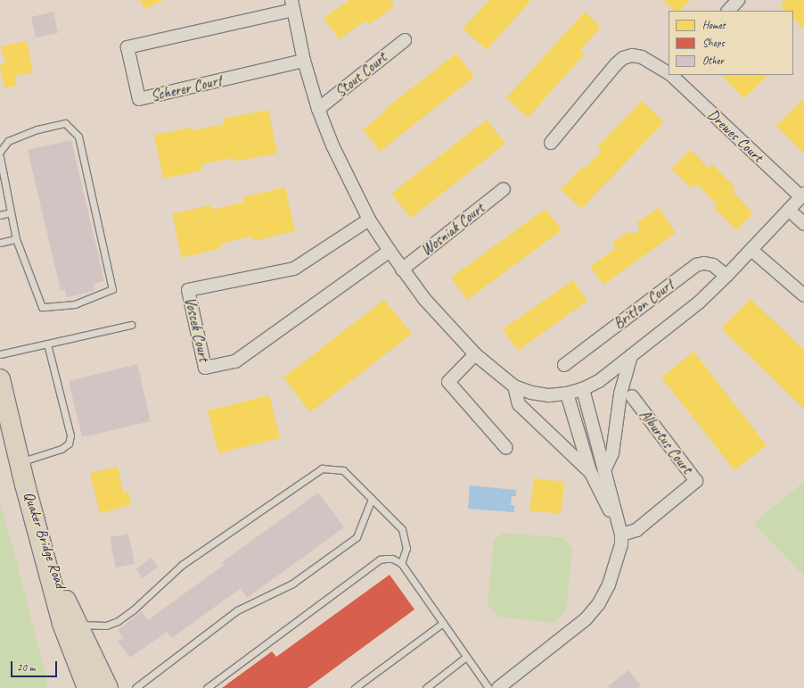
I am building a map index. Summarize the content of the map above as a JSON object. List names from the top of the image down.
{
  "streets": {
    "main road": ["Quaker Bridge Road"],
    "street": [
      "Stout Court",
      "Scherer Court",
      "Drewes Court",
      "Wosniak Court",
      "Britton Court",
      "Voscek Court",
      "Alburtus Court"
    ]
  },
  "legend": ["Homes", "Shops", "Other"],
  "scale_bar": "20 m"
}
